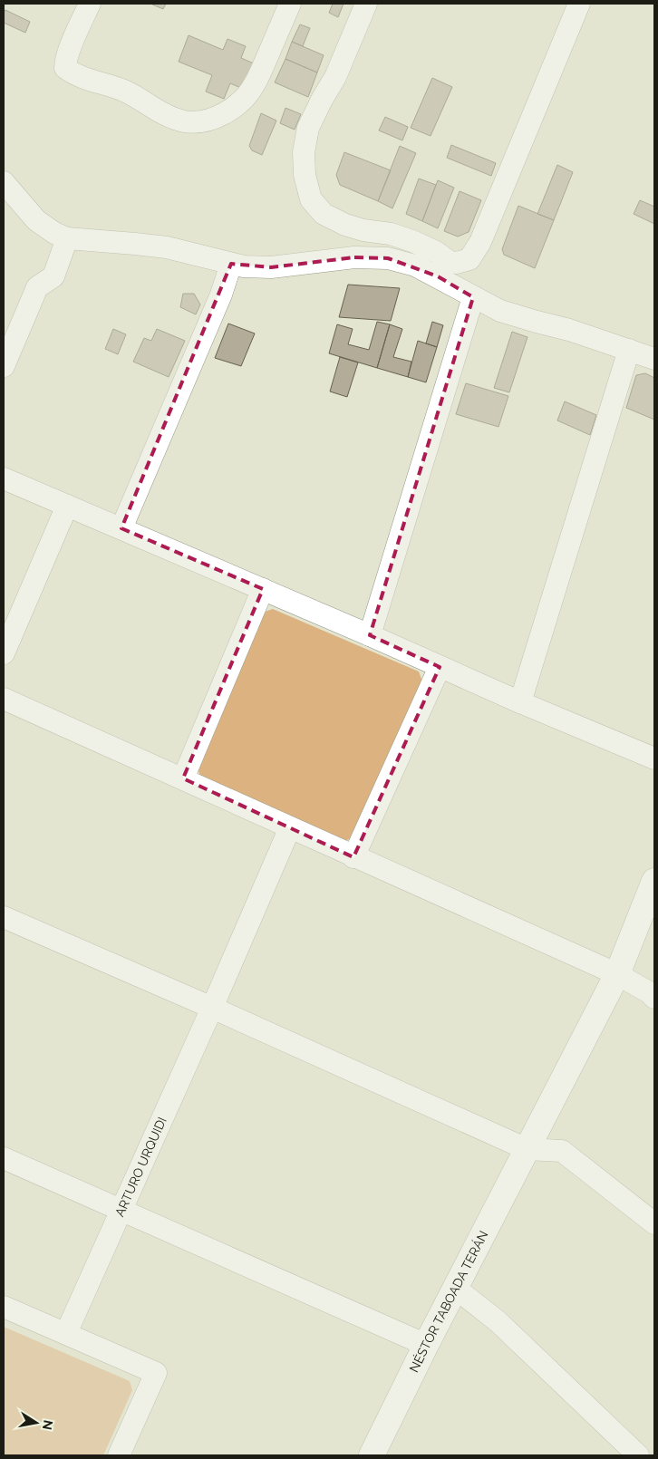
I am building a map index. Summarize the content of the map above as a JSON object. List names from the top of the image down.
{
  "streets": {
    "street": ["ARTURO URQUIDI", "NÉSTOR TABOADA TERÁN"]
  },
  "north": "right"
}
